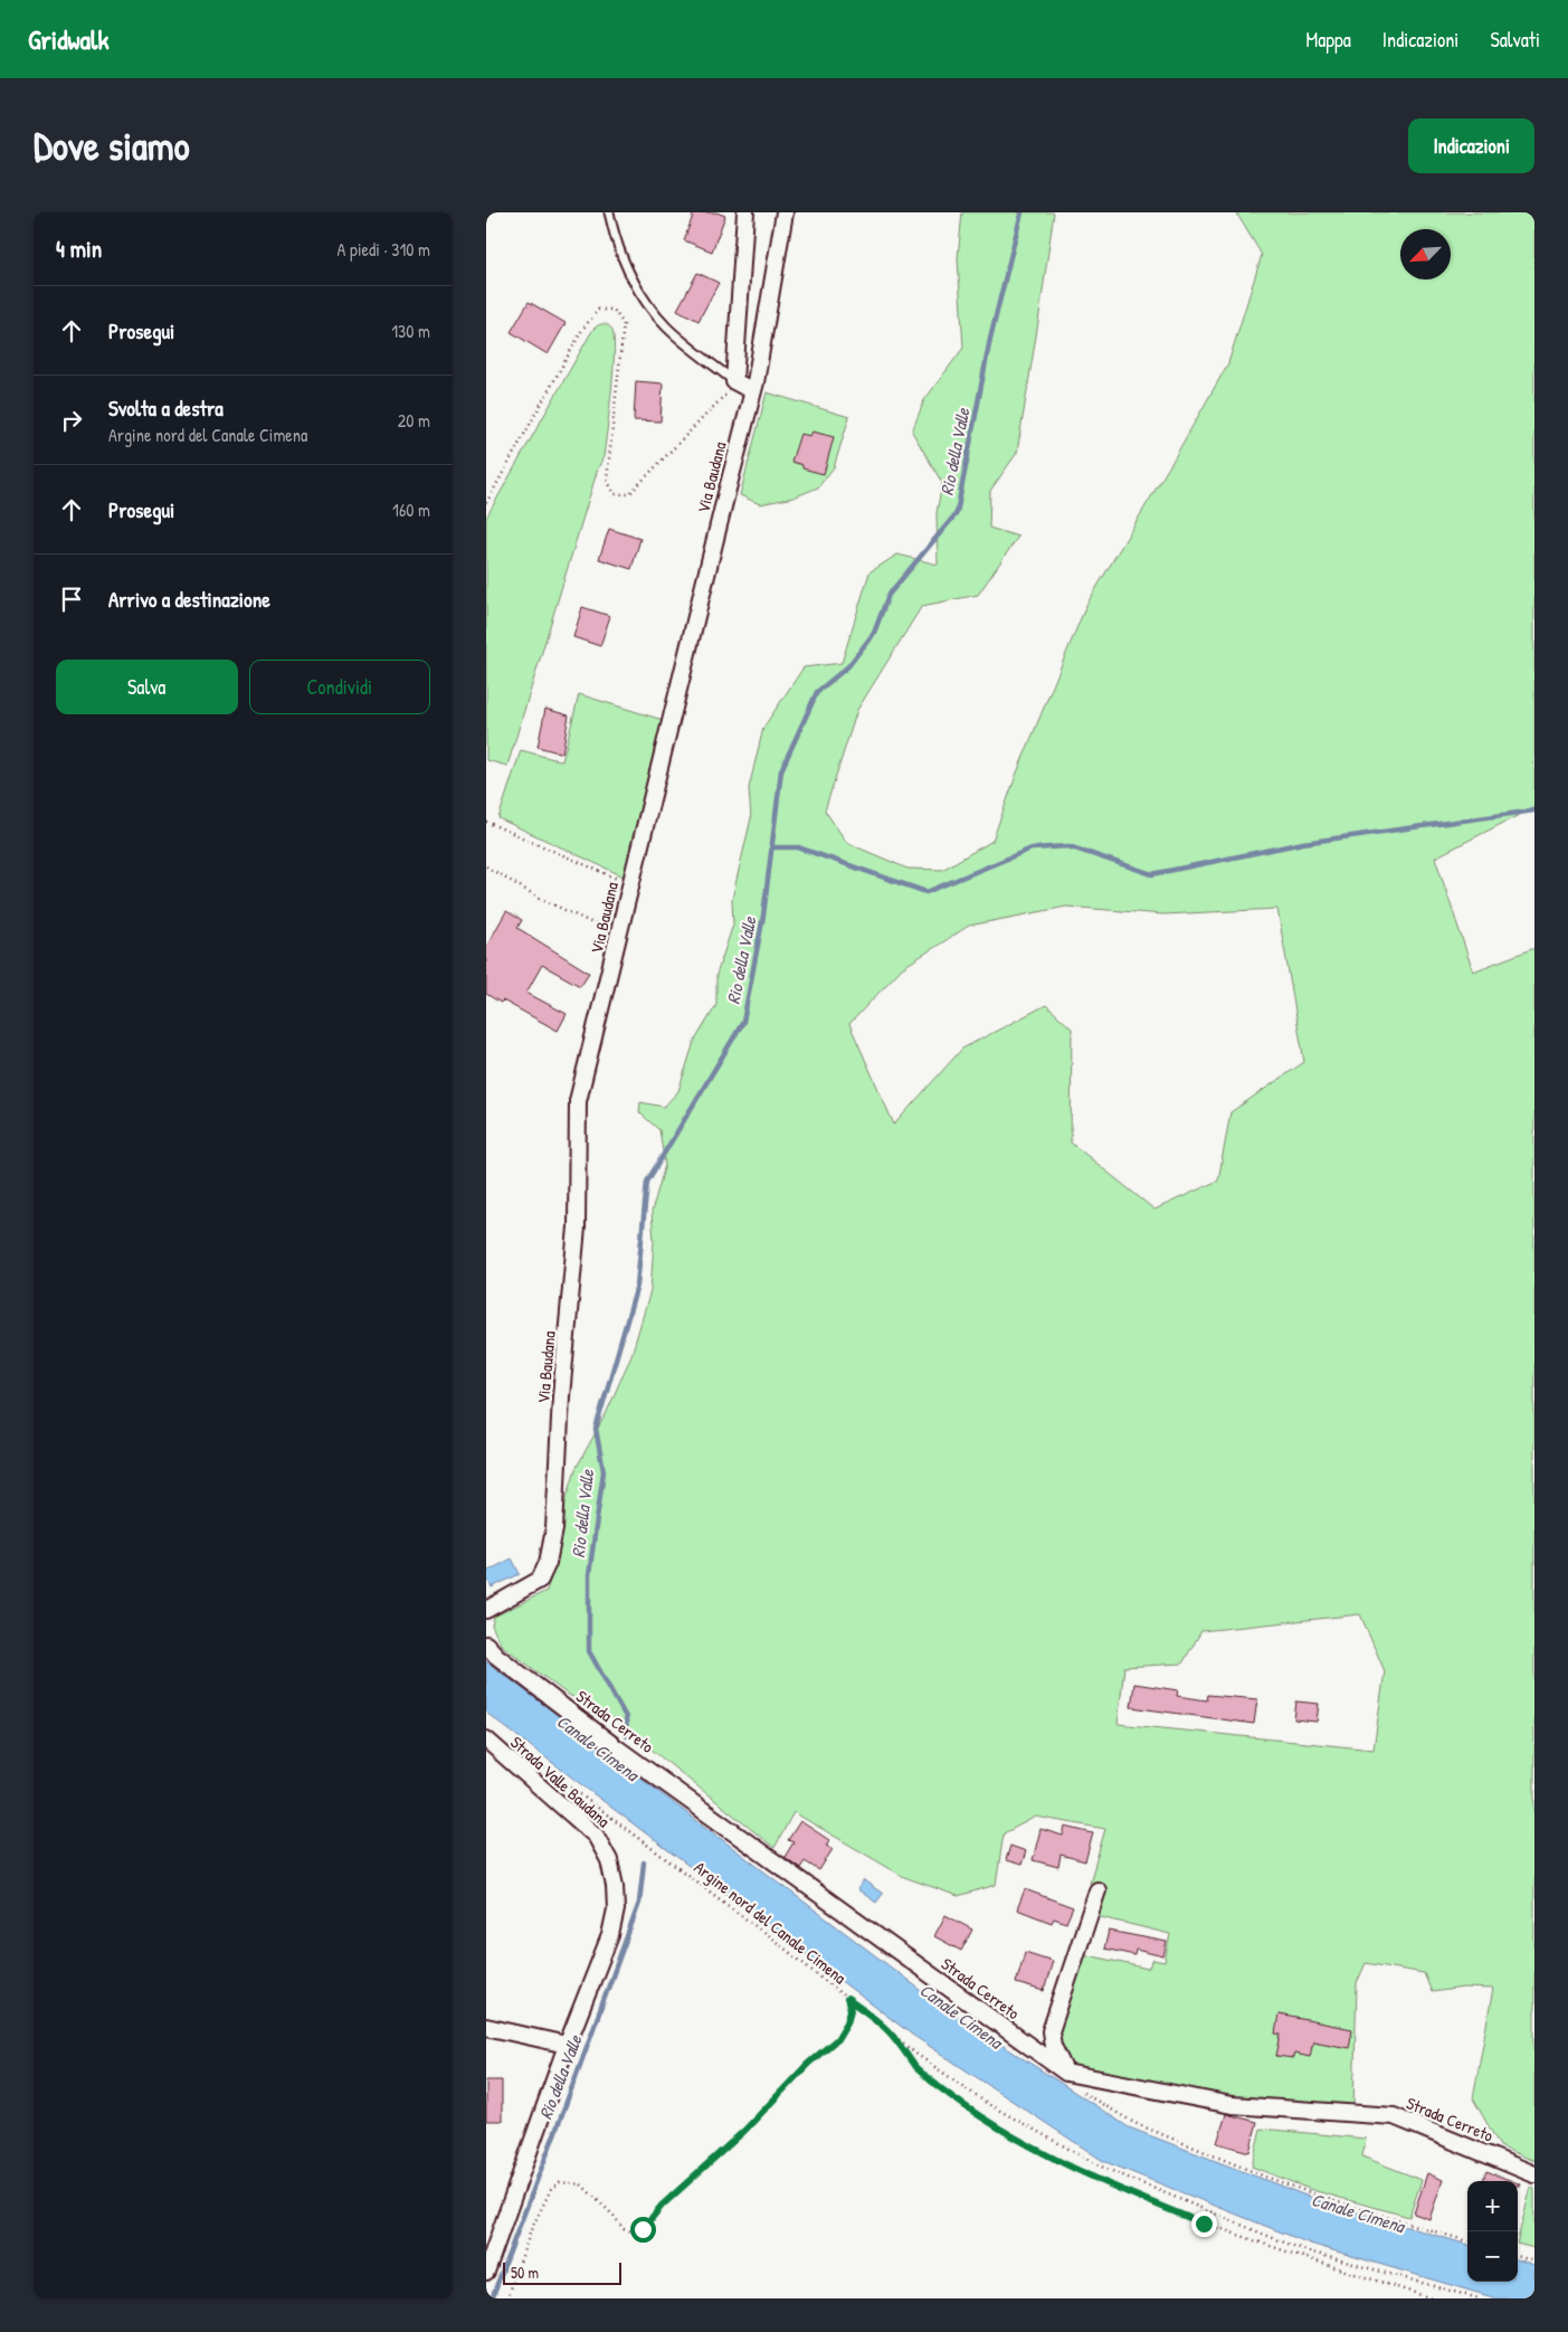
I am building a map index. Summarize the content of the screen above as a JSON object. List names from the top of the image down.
{
  "streets": {
    "street": ["Via Baudana", "Strada Cerreto", "Strada Valle Baudana"],
    "path": ["Argine nord del Canale Cimena"]
  },
  "water": ["Rio della Valle", "Canale Cimena"],
  "scale_bar": "50 m",
  "north": "bottom left",
  "page": {
    "header": "Gridwalk",
    "nav": ["Mappa", "Indicazioni", "Salvati"],
    "buttons": [
      "Indicazioni",
      ["Salva", "Condividi"]
    ],
    "title": "Dove siamo",
    "heading": ["4 min", "A piedi · 310 m"],
    "list": [
      ["Prosegui", "130 m"],
      ["Svolta a destra", "Argine nord del Canale Cimena", "20 m"],
      ["Prosegui", "160 m"],
      "Arrivo a destinazione"
    ],
    "map_buttons": ["+", "−"],
    "scale": "50 m"
  }
}
